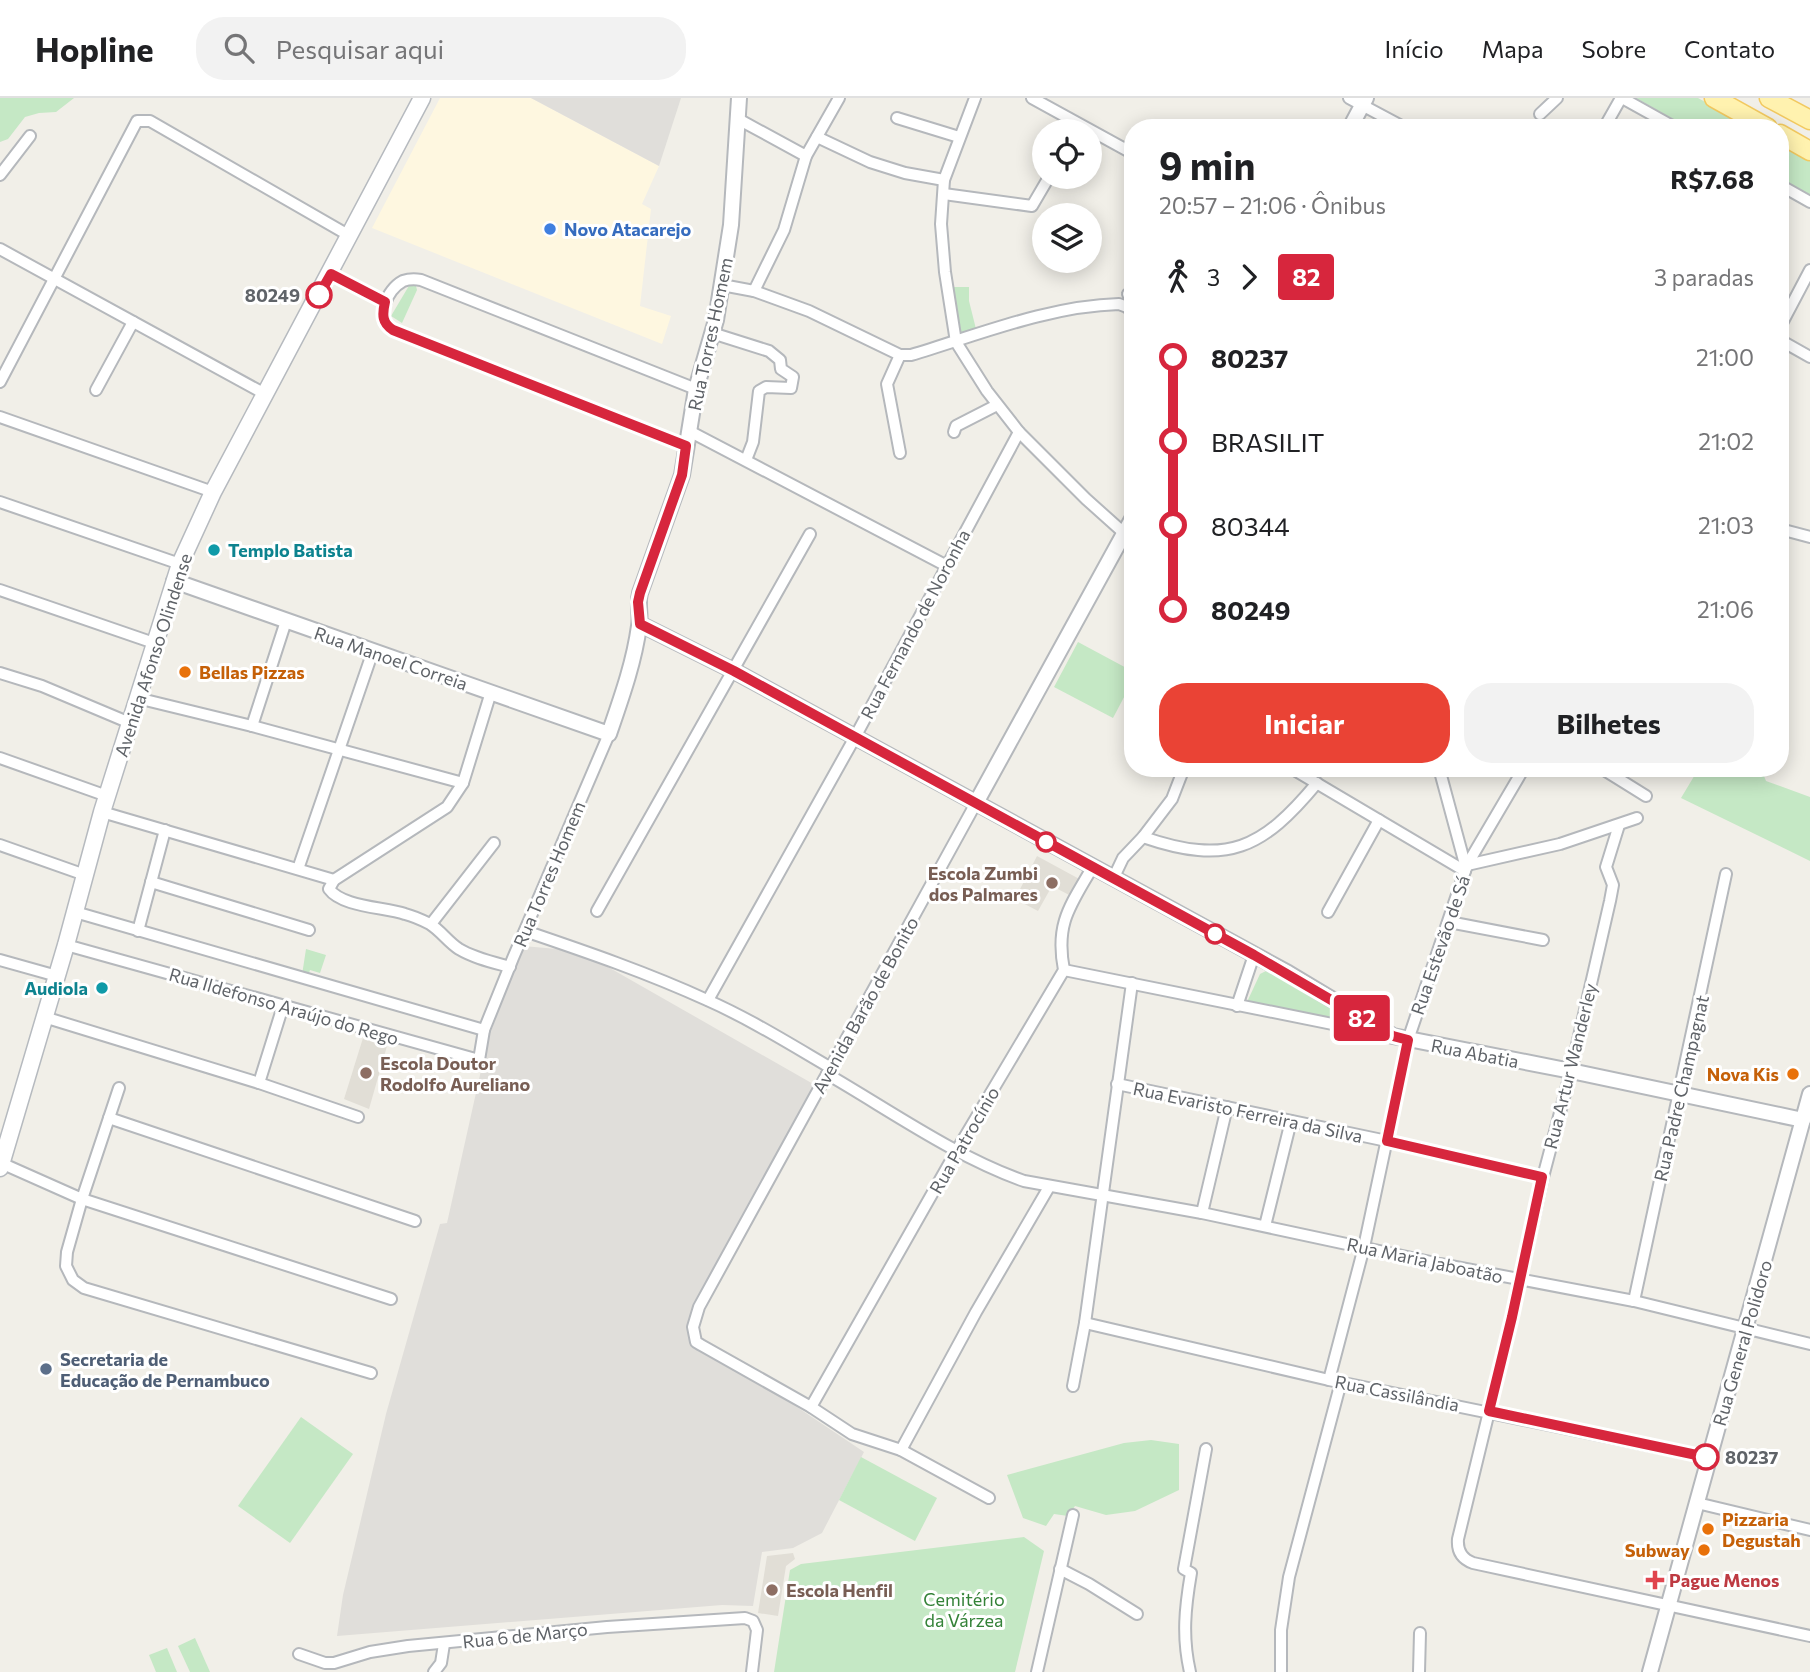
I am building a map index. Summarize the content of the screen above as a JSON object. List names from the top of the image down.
{
  "streets": {
    "main road": ["Avenida Afonso Olindense"],
    "street": [
      "Rua Torres Homem",
      "Rua Fernando de Noronha",
      "Rua Manoel Correia",
      "Rua Estevão de Sá",
      "Avenida Barão de Bonito",
      "Rua Ildefonso Araújo do Rego",
      "Rua Abatia",
      "Rua Artur Wanderley",
      "Rua Padre Champagnat",
      "Rua Evaristo Ferreira da Silva",
      "Rua Patrocínio",
      "Rua Maria Jaboatão",
      "Rua General Polidoro",
      "Rua Cassilândia",
      "Rua 6 de Março"
    ]
  },
  "crossings": [
    ["Rua Torres Homem", "Rua Manoel Correia"],
    ["Rua Torres Homem", "Rua Ildefonso Araújo do Rego"],
    ["Rua Torres Homem", "Rua Maria Jaboatão"],
    ["Rua Fernando de Noronha", "Rua Maria Jaboatão"],
    ["Avenida Afonso Olindense", "Rua Manoel Correia"],
    ["Avenida Afonso Olindense", "Rua Ildefonso Araújo do Rego"],
    ["Rua Estevão de Sá", "Rua Abatia"],
    ["Rua Estevão de Sá", "Rua Evaristo Ferreira da Silva"],
    ["Rua Estevão de Sá", "Rua Maria Jaboatão"],
    ["Rua Estevão de Sá", "Rua Cassilândia"],
    ["Avenida Barão de Bonito", "Rua Patrocínio"],
    ["Avenida Barão de Bonito", "Rua Maria Jaboatão"],
    ["Rua Abatia", "Rua Artur Wanderley"],
    ["Rua Abatia", "Rua Padre Champagnat"],
    ["Rua Abatia", "Rua Patrocínio"],
    ["Rua Abatia", "Rua General Polidoro"],
    ["Rua Artur Wanderley", "Rua Evaristo Ferreira da Silva"],
    ["Rua Artur Wanderley", "Rua Maria Jaboatão"],
    ["Rua Artur Wanderley", "Rua General Polidoro"],
    ["Rua Artur Wanderley", "Rua Cassilândia"],
    ["Rua Padre Champagnat", "Rua Maria Jaboatão"],
    ["Rua Patrocínio", "Rua Maria Jaboatão"],
    ["Rua Maria Jaboatão", "Rua General Polidoro"],
    ["Rua General Polidoro", "Rua Cassilândia"]
  ],
  "parks": ["Cemitério da Várzea"],
  "places": {
    "other": [
      "Novo Atacarejo",
      "80249",
      "Templo Batista",
      "Bellas Pizzas",
      "Escola Zumbi dos Palmares",
      "Audiola",
      "Escola Doutor Rodolfo Aureliano",
      "Nova Kis",
      "Secretaria de Educação de Pernambuco",
      "80237",
      "Pizzaria Degustah",
      "Subway",
      "Escola Henfil"
    ],
    "health": ["Pague Menos"]
  },
  "lines": ["bus line 82"],
  "page": {
    "header": "Hopline",
    "search": "Pesquisar aqui",
    "nav": [
      "Início",
      "Mapa",
      "Sobre",
      "Contato"
    ],
    "on_map": "82",
    "heading": ["9 min", "20:57 – 21:06 · Ônibus", "R$7.68"],
    "legs": ["3", "82", "3 paradas"],
    "list": [
      {
        "name": "80237",
        "value": "21:00"
      },
      {
        "name": "BRASILIT",
        "value": "21:02"
      },
      {
        "name": "80344",
        "value": "21:03"
      },
      {
        "name": "80249",
        "value": "21:06"
      }
    ],
    "buttons": ["Iniciar", "Bilhetes"]
  }
}
